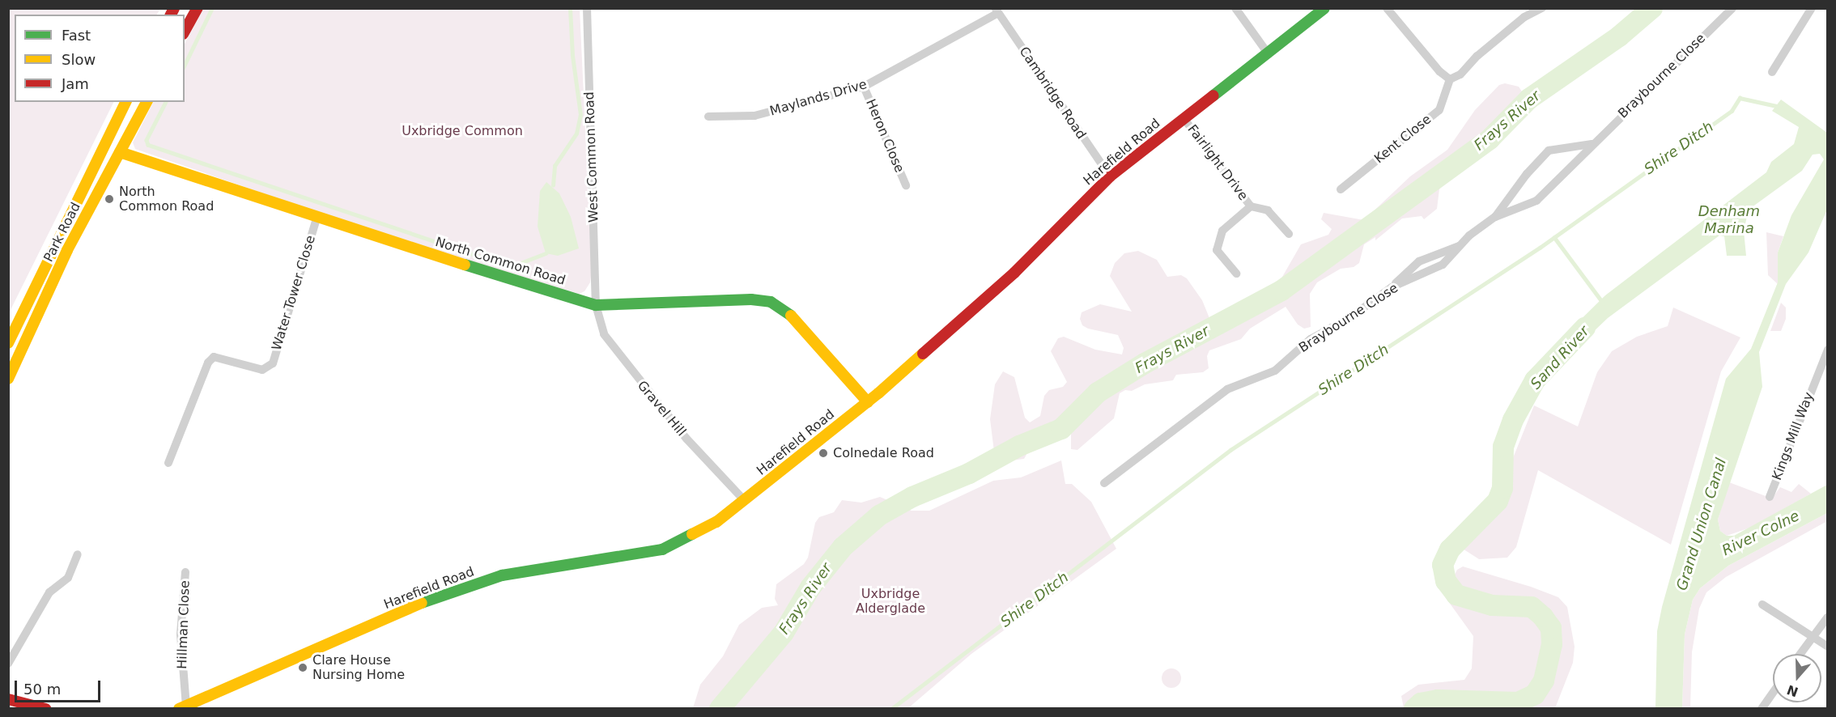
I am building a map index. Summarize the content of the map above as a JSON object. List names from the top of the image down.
{
  "streets": {
    "main road": ["Harefield Road", "Park Road", "North Common Road"],
    "street": [
      "Braybourne Close",
      "Cambridge Road",
      "Maylands Drive",
      "Heron Close",
      "Kent Close",
      "West Common Road",
      "Fairlight Drive",
      "Water Tower Close",
      "Gravel Hill",
      "Kings Mill Way",
      "Hillman Close"
    ]
  },
  "crossings": [
    ["Cambridge Road", "Maylands Drive"],
    ["Cambridge Road", "Harefield Road"],
    ["Maylands Drive", "Heron Close"],
    ["Harefield Road", "Fairlight Drive"],
    ["Harefield Road", "Gravel Hill"],
    ["Harefield Road", "Hillman Close"],
    ["West Common Road", "North Common Road"],
    ["West Common Road", "Gravel Hill"],
    ["Park Road", "North Common Road"],
    ["North Common Road", "Water Tower Close"],
    ["North Common Road", "Gravel Hill"]
  ],
  "water": [
    "Frays River",
    "Shire Ditch",
    "Denham Marina",
    "Sand River",
    "Grand Union Canal",
    "River Colne"
  ],
  "parks": ["Uxbridge Common", "Uxbridge Alderglade"],
  "places": ["North Common Road", "Colnedale Road", "Clare House Nursing Home"],
  "legend": ["Fast", "Slow", "Jam"],
  "scale_bar": "50 m",
  "north": "bottom"
}
